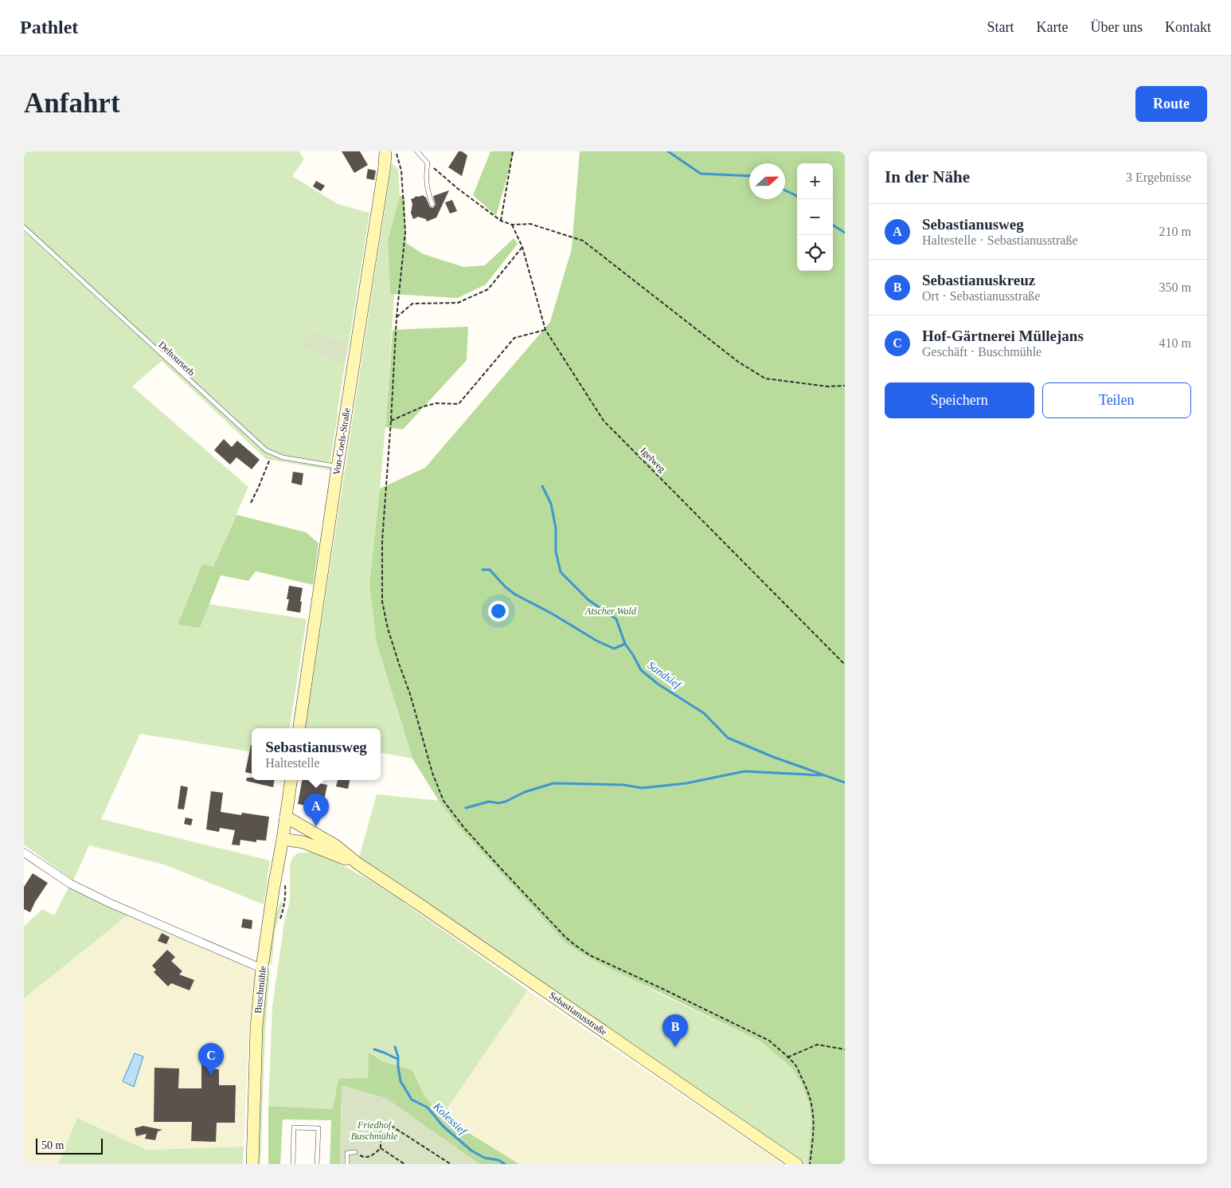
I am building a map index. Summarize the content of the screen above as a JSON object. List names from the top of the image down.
{
  "streets": {
    "main road": ["Von-Coels-Straße", "Buschmühle", "Sebastianusstraße"],
    "lane": ["Deltourserb"],
    "path": ["Igelweg"]
  },
  "crossings": [
    ["Deltourserb", "Von-Coels-Straße"],
    ["Buschmühle", "Sebastianusstraße"]
  ],
  "water": ["Sandsief", "Kolessief"],
  "parks": ["Atscher Wald", "Friedhof Buschmühle"],
  "scale_bar": "50 m",
  "north": "right",
  "page": {
    "header": "Pathlet",
    "nav": [
      "Start",
      "Karte",
      "Über uns",
      "Kontakt"
    ],
    "buttons": [
      "Route",
      ["Speichern", "Teilen"]
    ],
    "title": "Anfahrt",
    "heading": ["In der Nähe", "3 Ergebnisse"],
    "map_buttons": ["+", "−"],
    "list": [
      {
        "mark": "A",
        "name": "Sebastianusweg",
        "note": "Haltestelle · Sebastianusstraße",
        "value": "210 m"
      },
      {
        "mark": "B",
        "name": "Sebastianuskreuz",
        "note": "Ort · Sebastianusstraße",
        "value": "350 m"
      },
      {
        "mark": "C",
        "name": "Hof-Gärtnerei Müllejans",
        "note": "Geschäft · Buschmühle",
        "value": "410 m"
      }
    ],
    "popup": ["Sebastianusweg", "Haltestelle"],
    "pins": ["A", "B", "C"],
    "scale": "50 m"
  }
}
